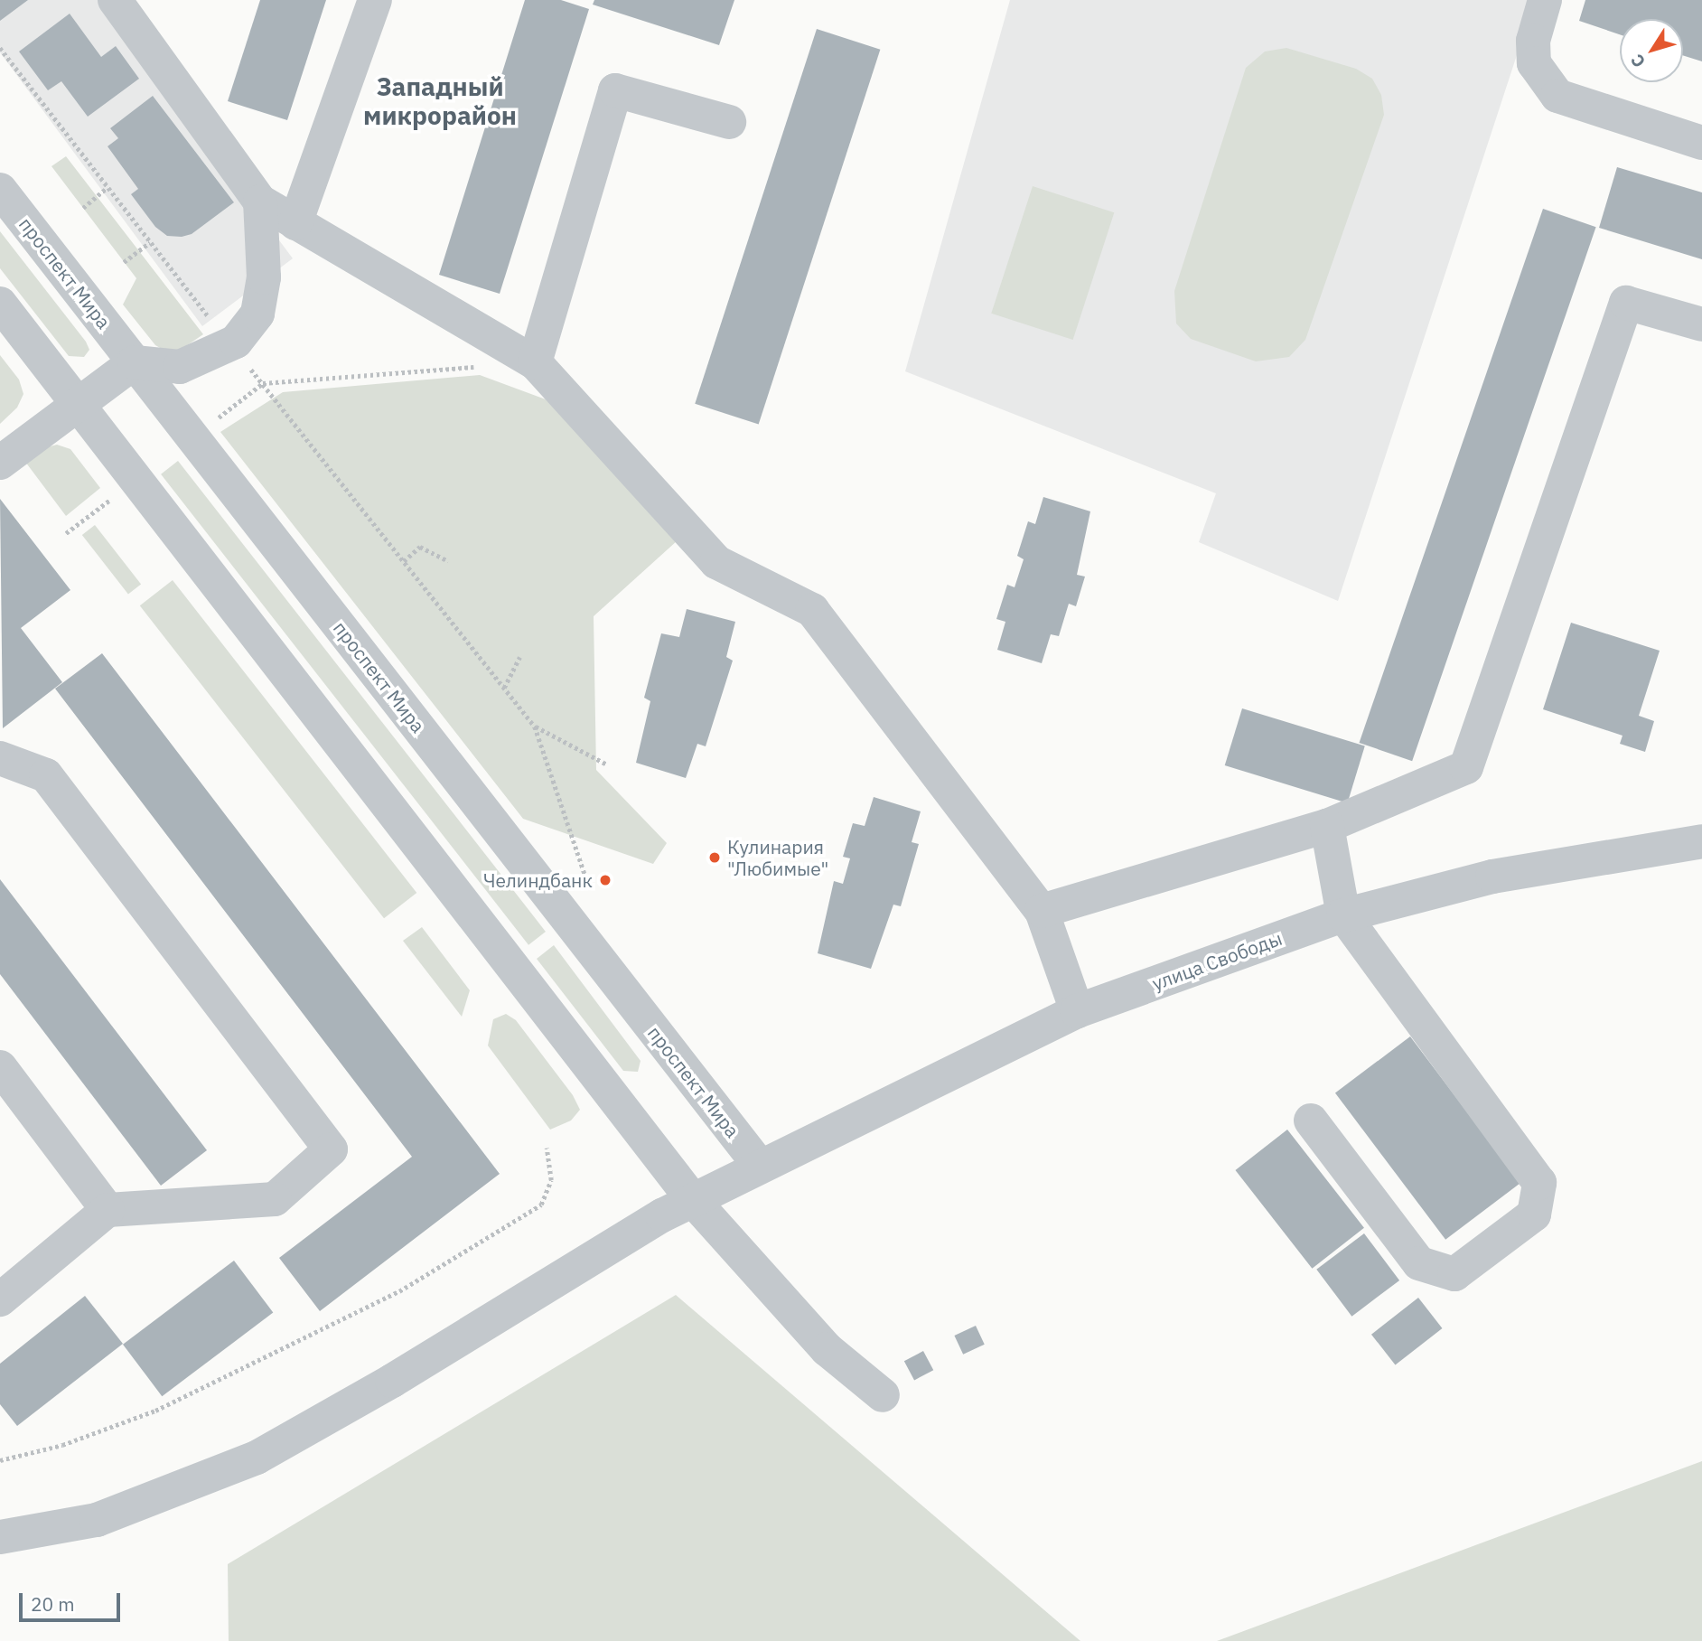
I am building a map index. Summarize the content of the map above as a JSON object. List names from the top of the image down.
{
  "streets": {
    "street": ["проспект Мира", "улица Свободы"]
  },
  "crossings": [
    ["проспект Мира", "улица Свободы"]
  ],
  "districts": ["Западный микрорайон"],
  "places": ["Кулинария \"Любимые\"", "Челиндбанк"],
  "scale_bar": "20 m",
  "north": "bottom left"
}
